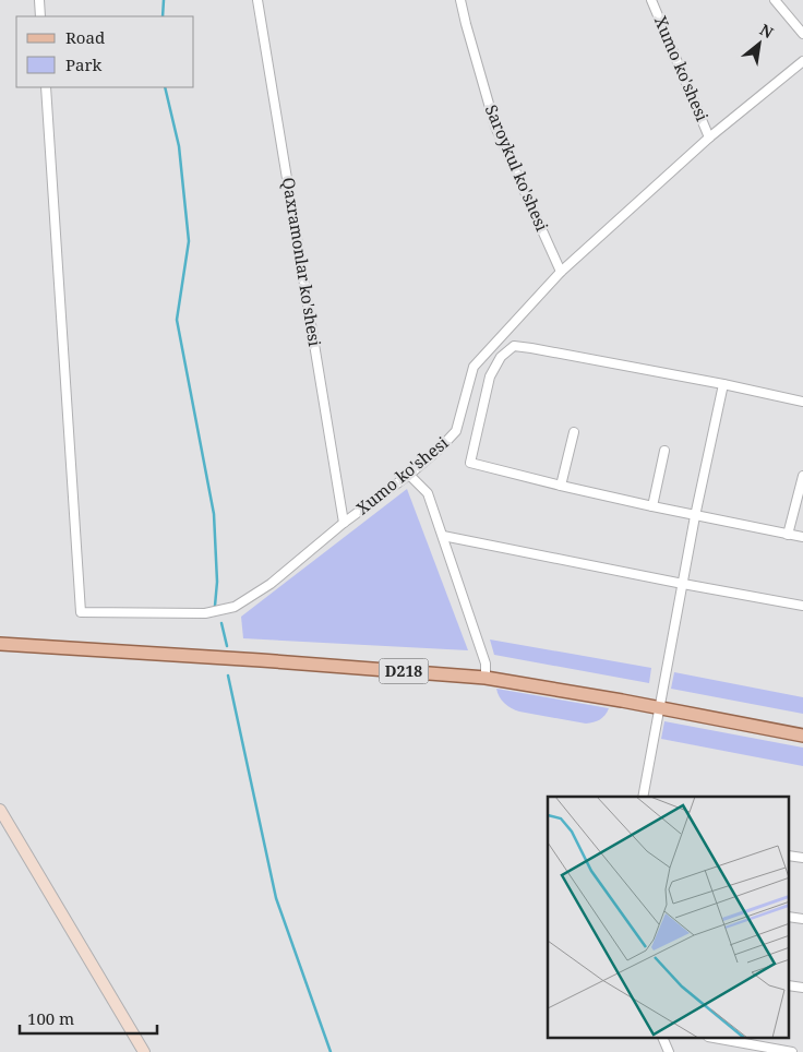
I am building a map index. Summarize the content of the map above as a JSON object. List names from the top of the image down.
{
  "streets": {
    "main road": ["D218"],
    "street": ["Xumo ko'shesi", "Saroykul ko'shesi", "Qaxramonlar ko'shesi"]
  },
  "crossings": [
    ["Xumo ko'shesi", "Saroykul ko'shesi"],
    ["Xumo ko'shesi", "Qaxramonlar ko'shesi"]
  ],
  "legend": ["Road", "Park"],
  "scale_bar": "100 m",
  "north": "top right"
}
